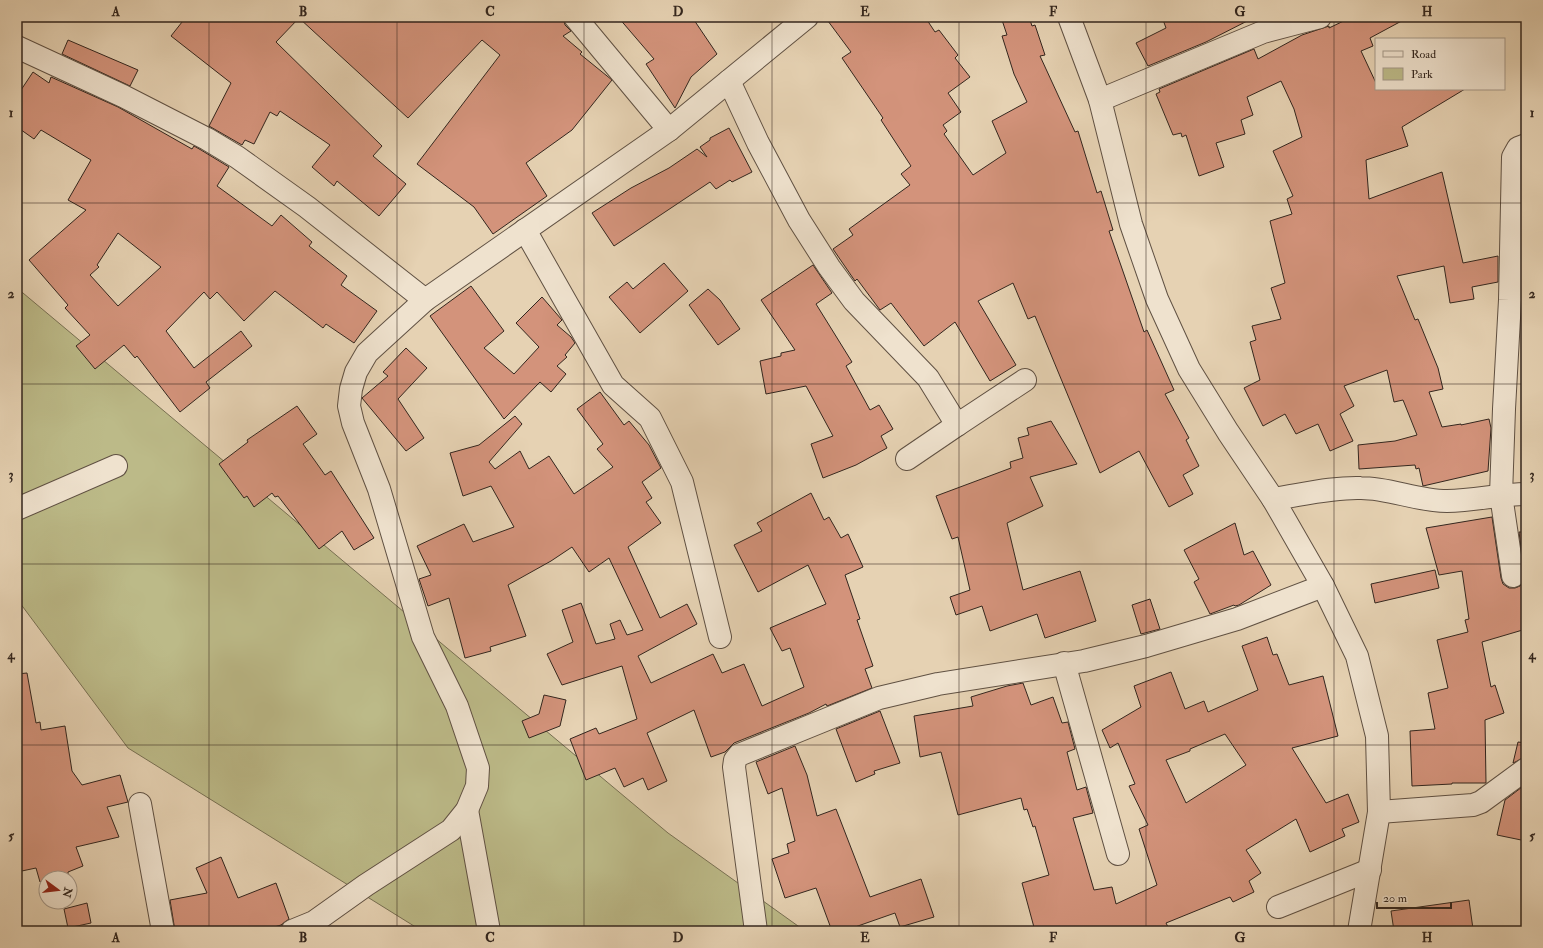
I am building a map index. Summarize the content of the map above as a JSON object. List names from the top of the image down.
{
  "legend": ["Road", "Park"],
  "scale_bar": "20 m",
  "north": "right",
  "grid": {
    "columns": [
      "A",
      "B",
      "C",
      "D",
      "E",
      "F",
      "G",
      "H"
    ],
    "rows": [
      "1",
      "2",
      "3",
      "4",
      "5"
    ]
  }
}
